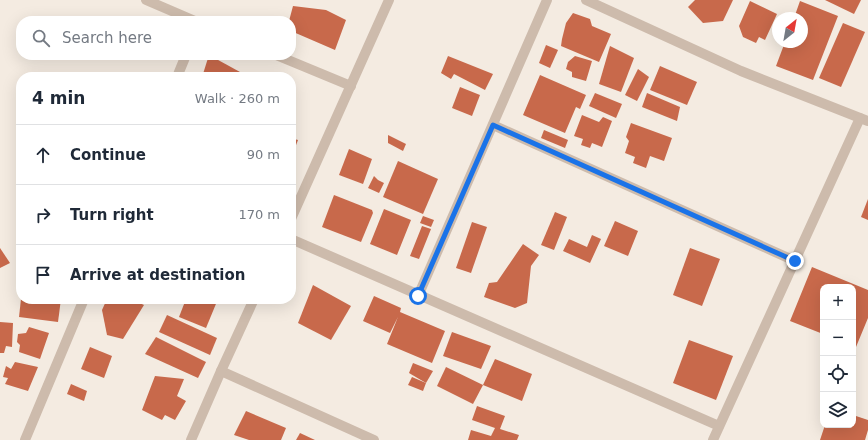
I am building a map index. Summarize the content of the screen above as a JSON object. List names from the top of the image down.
{
  "north": "top right",
  "page": {
    "search": "Search here",
    "heading": ["4 min", "Walk · 260 m"],
    "list": [
      ["Continue", "90 m"],
      ["Turn right", "170 m"],
      "Arrive at destination"
    ],
    "map_buttons": ["+", "−"]
  }
}
